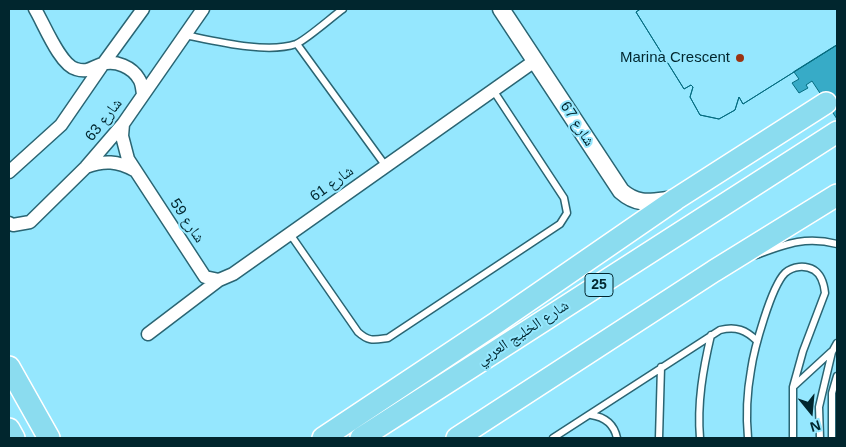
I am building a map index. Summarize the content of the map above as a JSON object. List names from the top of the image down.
{
  "streets": {
    "main road": ["25", "شارع الخليج العربي"],
    "street": [
      "شارع 63",
      "شارع 67",
      "شارع 61",
      "شارع 59"
    ]
  },
  "crossings": [
    ["شارع 63", "شارع 59"],
    ["شارع 67", "شارع 61"],
    ["شارع 61", "شارع 59"]
  ],
  "places": ["Marina Crescent"],
  "north": "bottom"
}
